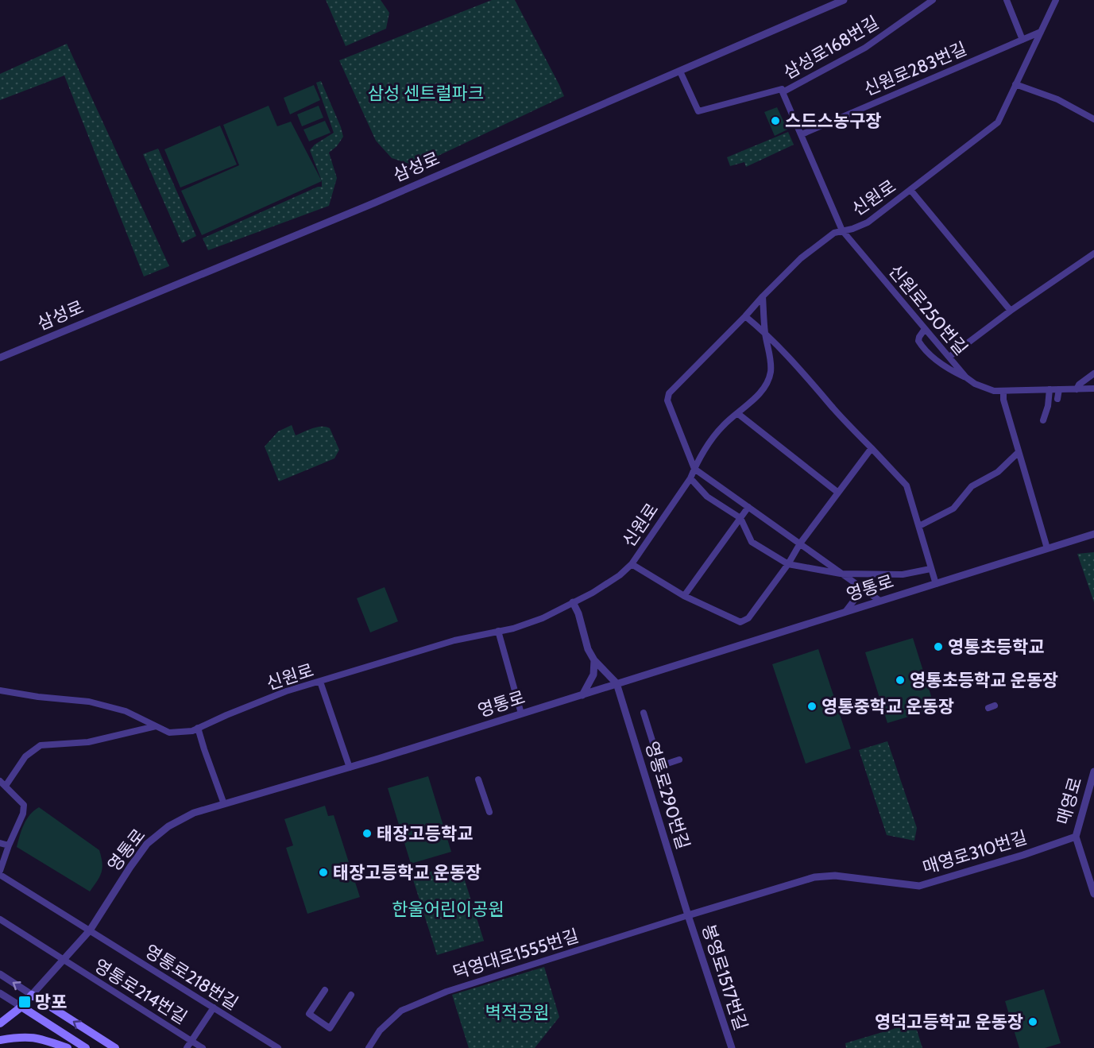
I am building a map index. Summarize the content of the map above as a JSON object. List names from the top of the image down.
{
  "streets": {
    "main road": ["영통로"],
    "street": [
      "삼성로168번길",
      "신원로283번길",
      "삼성로",
      "신원로",
      "신원로250번길",
      "영통로290번길",
      "매영로",
      "매영로310번길",
      "덕영대로1555번길",
      "영통로218번길",
      "봉영로1517번길",
      "영통로214번길"
    ]
  },
  "crossings": [
    ["삼성로168번길", "삼성로"],
    ["삼성로168번길", "신원로250번길"],
    ["신원로283번길", "신원로"],
    ["신원로283번길", "신원로250번길"],
    ["신원로", "신원로250번길"],
    ["영통로", "영통로290번길"],
    ["영통로", "영통로218번길"],
    ["영통로", "영통로214번길"],
    ["영통로290번길", "매영로310번길"],
    ["영통로290번길", "덕영대로1555번길"],
    ["영통로290번길", "봉영로1517번길"],
    ["매영로", "매영로310번길"],
    ["매영로310번길", "덕영대로1555번길"],
    ["매영로310번길", "봉영로1517번길"],
    ["덕영대로1555번길", "봉영로1517번길"]
  ],
  "parks": ["삼성 센트럴파크", "한울어린이공원", "벽적공원"],
  "places": {
    "other": [
      "스드스농구장",
      "영통초등학교",
      "영통초등학교 운동장",
      "영통중학교 운동장",
      "태장고등학교",
      "태장고등학교 운동장",
      "영덕고등학교 운동장"
    ],
    "transit": ["망포"]
  }
}
